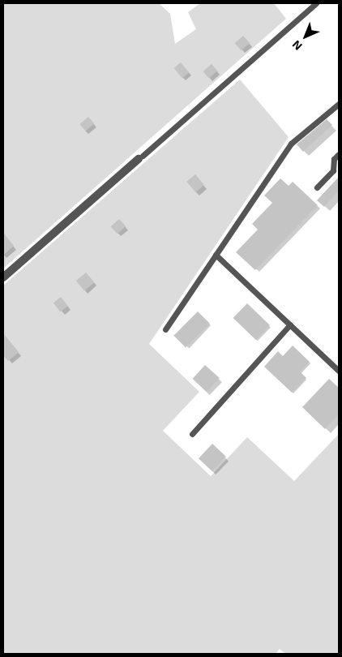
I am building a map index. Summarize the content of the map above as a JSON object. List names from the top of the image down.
{
  "north": "bottom left"
}
